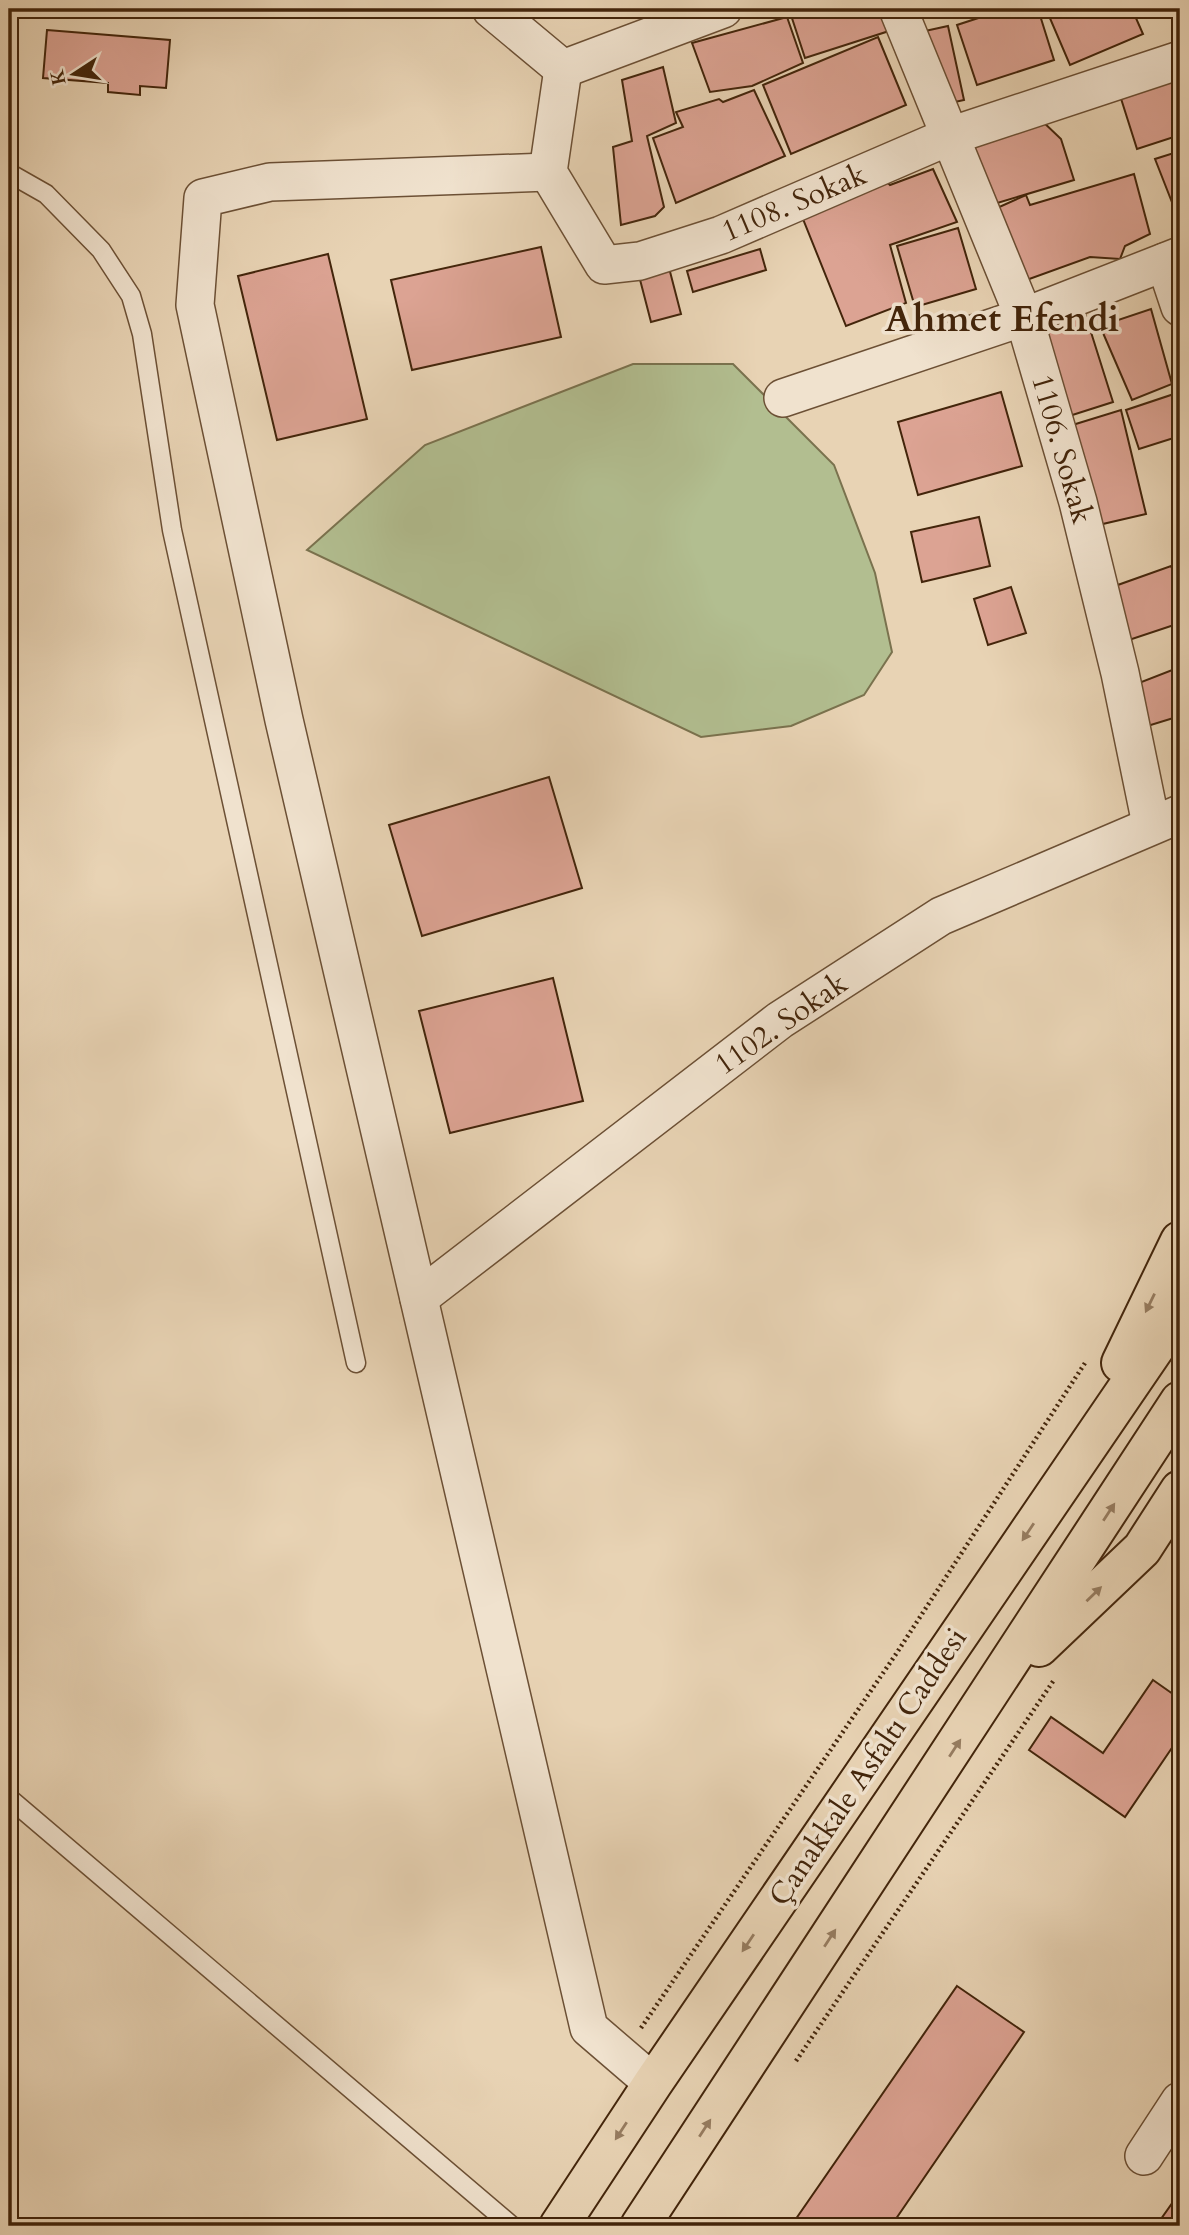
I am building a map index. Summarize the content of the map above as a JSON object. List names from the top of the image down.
{
  "streets": {
    "highway": ["Çanakkale Asfaltı Caddesi"],
    "street": ["1108. Sokak", "1106. Sokak", "1102. Sokak"]
  },
  "crossings": [
    ["1108. Sokak", "1106. Sokak"],
    ["1106. Sokak", "1102. Sokak"]
  ],
  "districts": ["Ahmet Efendi"],
  "north": "left"
}
